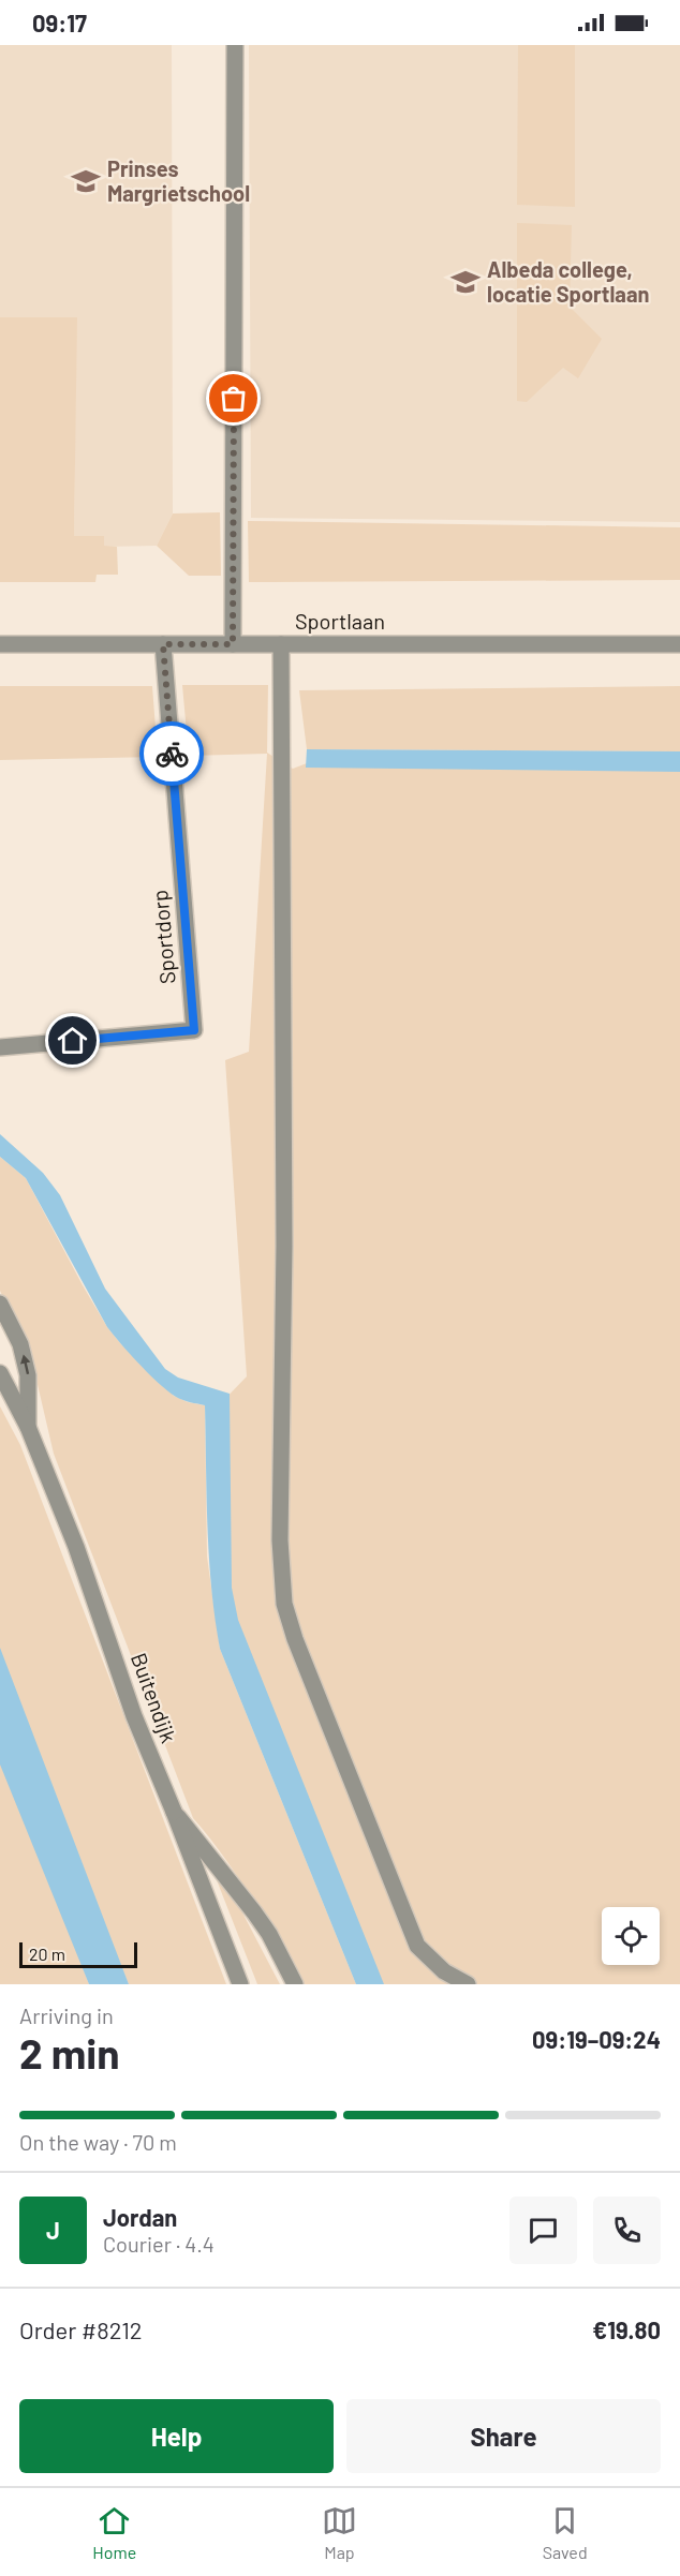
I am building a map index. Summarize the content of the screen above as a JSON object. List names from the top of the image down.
{
  "streets": {
    "street": ["Sportlaan", "Sportdorp", "Buitendijk"]
  },
  "crossings": [
    ["Sportlaan", "Sportdorp"]
  ],
  "places": {
    "school or university": ["Prinses Margrietschool", "Albeda college, locatie Sportlaan"]
  },
  "scale_bar": "20 m",
  "page": {
    "status": "09:17",
    "scale": "20 m",
    "heading": ["2 min", "Arriving in", "09:19–09:24"],
    "panel": [
      "Jordan",
      "Courier · 4.4",
      "Order #8212",
      "€19.80"
    ],
    "bar": "On the way · 70 m",
    "round": "J",
    "buttons": ["Help", "Share"],
    "tabs": ["Home", "Map", "Saved"]
  }
}
